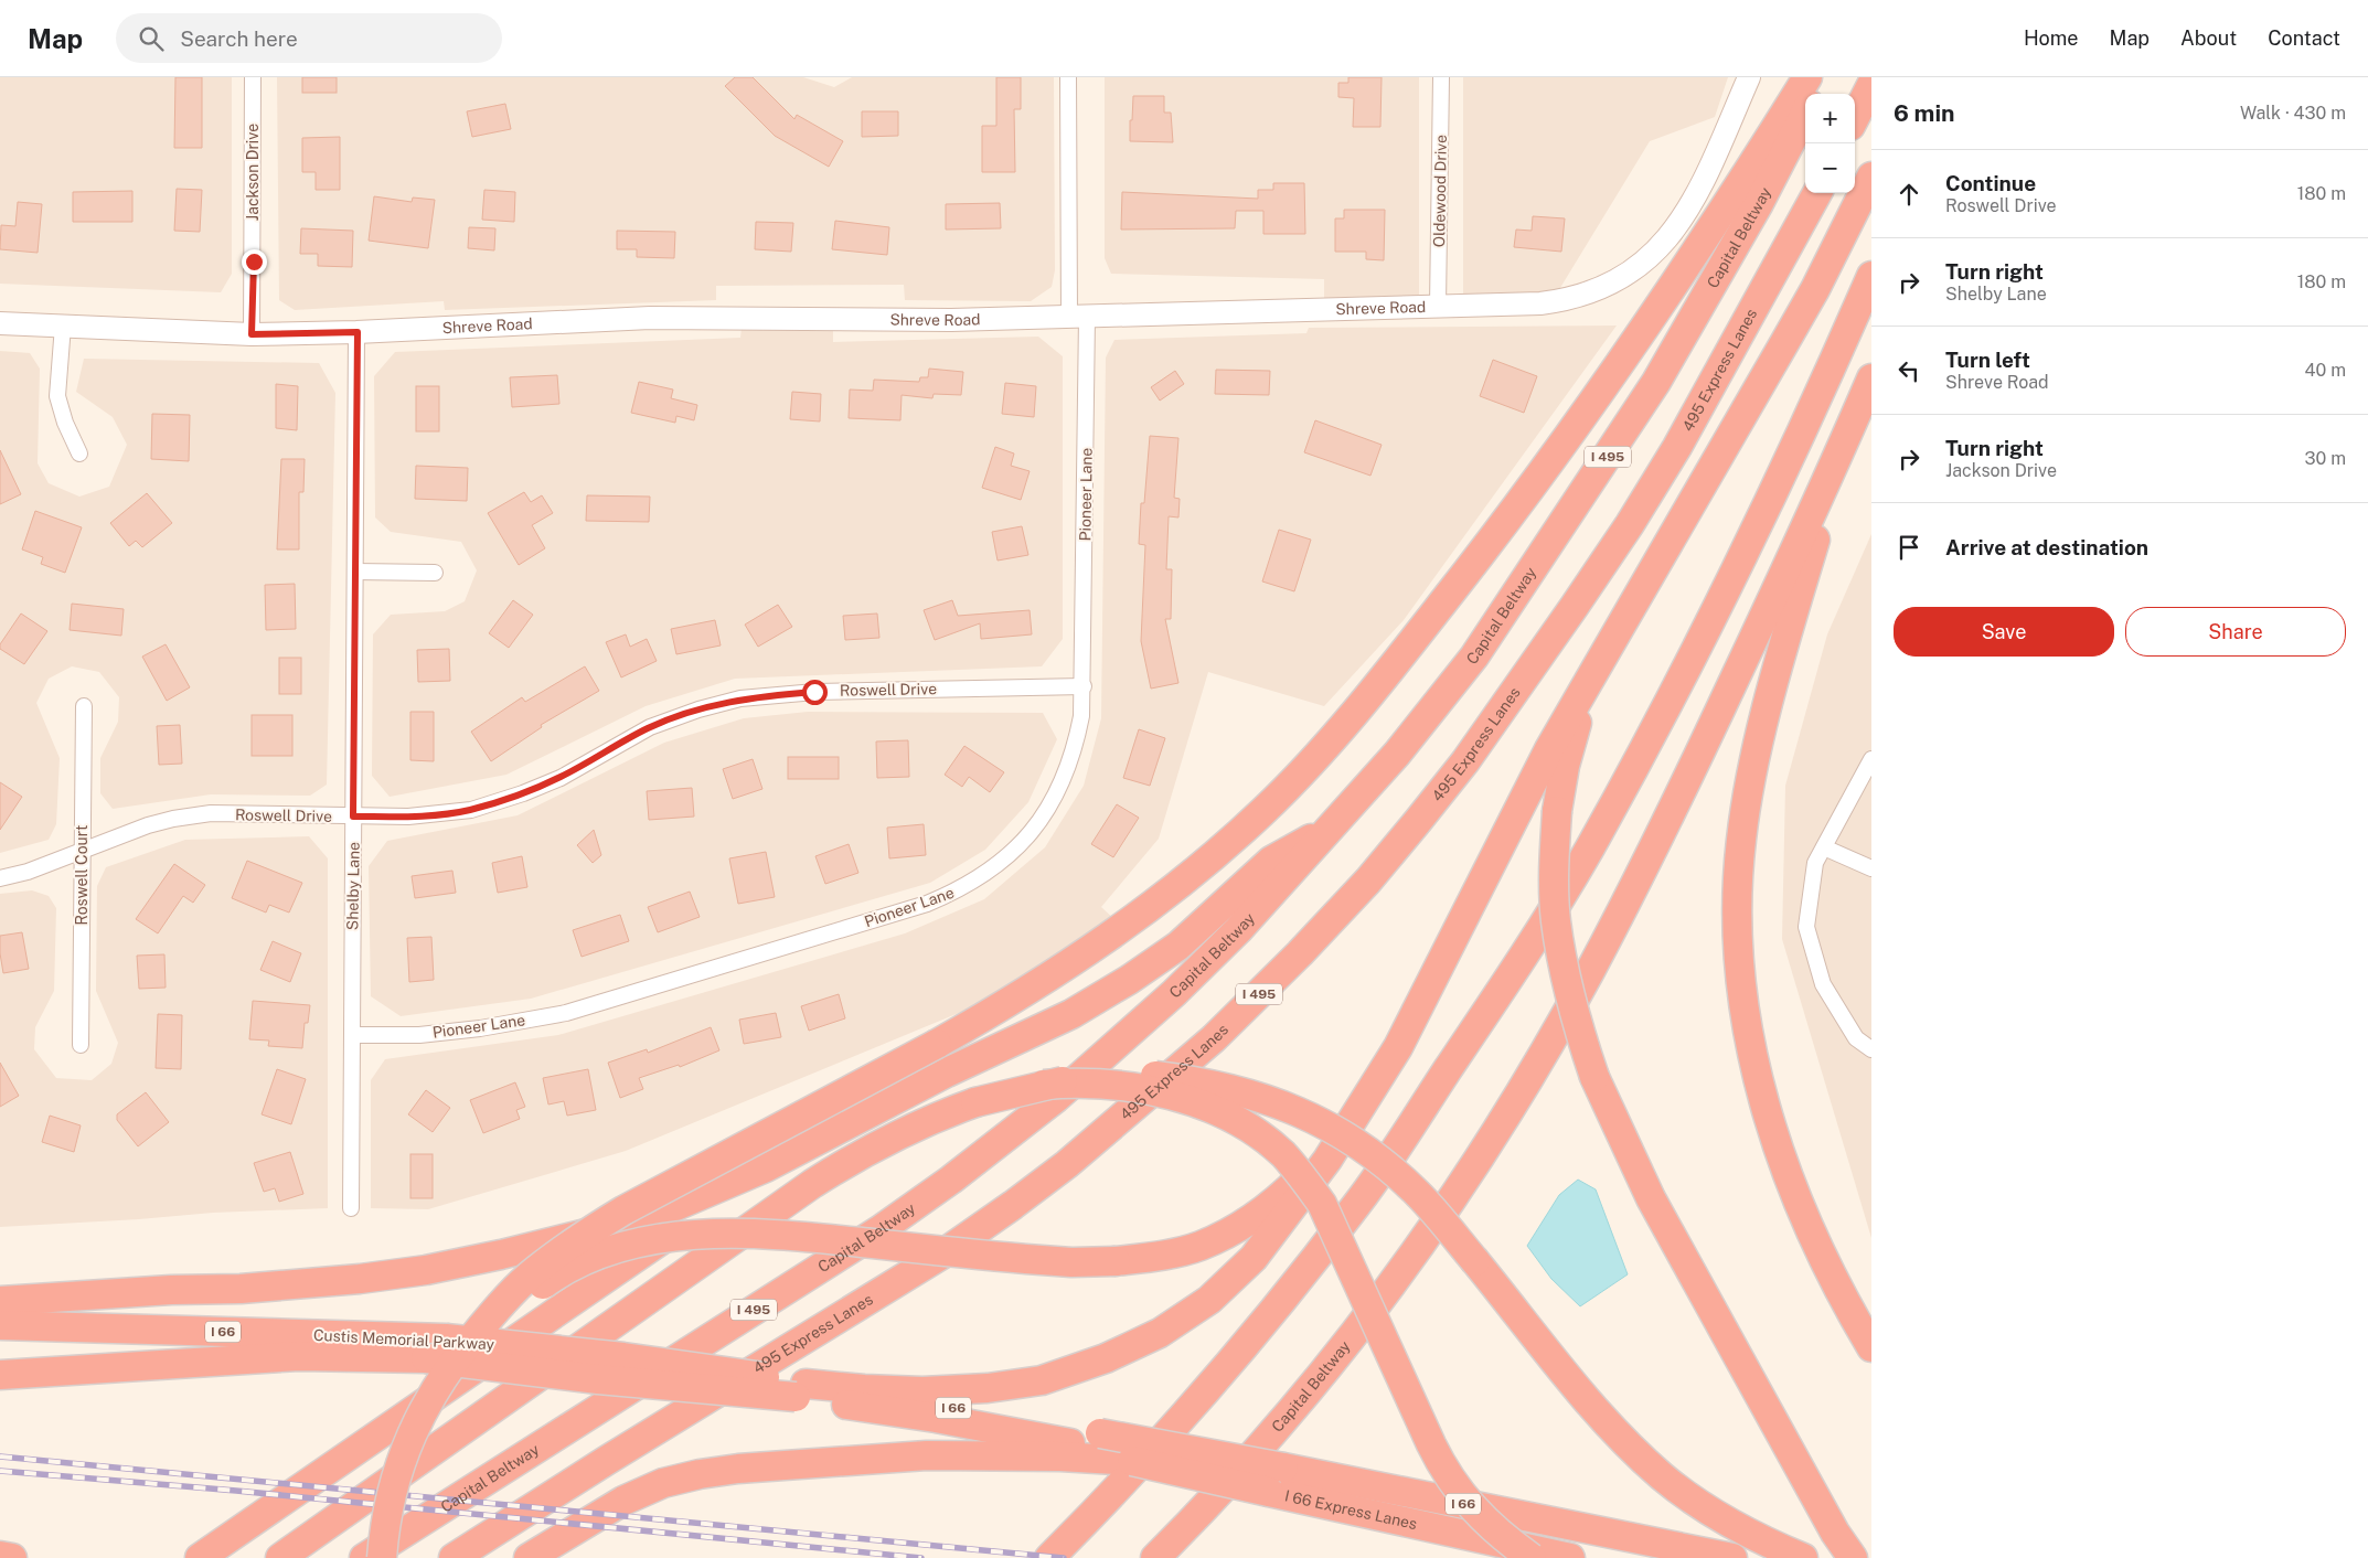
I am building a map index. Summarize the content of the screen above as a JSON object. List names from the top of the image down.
{
  "streets": {
    "highway": [
      "Capital Beltway",
      "495 Express Lanes",
      "I 495",
      "I 66",
      "Custis Memorial Parkway",
      "I 66 Express Lanes"
    ],
    "main road": ["Shreve Road"],
    "street": [
      "Jackson Drive",
      "Oldewood Drive",
      "Pioneer Lane",
      "Roswell Drive",
      "Roswell Court",
      "Shelby Lane"
    ]
  },
  "crossings": [
    ["Jackson Drive", "Shreve Road"],
    ["Oldewood Drive", "Shreve Road"],
    ["Shreve Road", "Pioneer Lane"],
    ["Shreve Road", "Shelby Lane"],
    ["Pioneer Lane", "Roswell Drive"],
    ["Pioneer Lane", "Shelby Lane"],
    ["Roswell Drive", "Roswell Court"],
    ["Roswell Drive", "Shelby Lane"],
    ["I 66", "Custis Memorial Parkway"],
    ["I 66", "I 66 Express Lanes"]
  ],
  "page": {
    "header": "Map",
    "search": "Search here",
    "nav": [
      "Home",
      "Map",
      "About",
      "Contact"
    ],
    "heading": ["6 min", "Walk · 430 m"],
    "map_buttons": ["+", "−"],
    "list": [
      ["Continue", "Roswell Drive", "180 m"],
      ["Turn right", "Shelby Lane", "180 m"],
      ["Turn left", "Shreve Road", "40 m"],
      ["Turn right", "Jackson Drive", "30 m"],
      "Arrive at destination"
    ],
    "buttons": ["Save", "Share"]
  }
}
